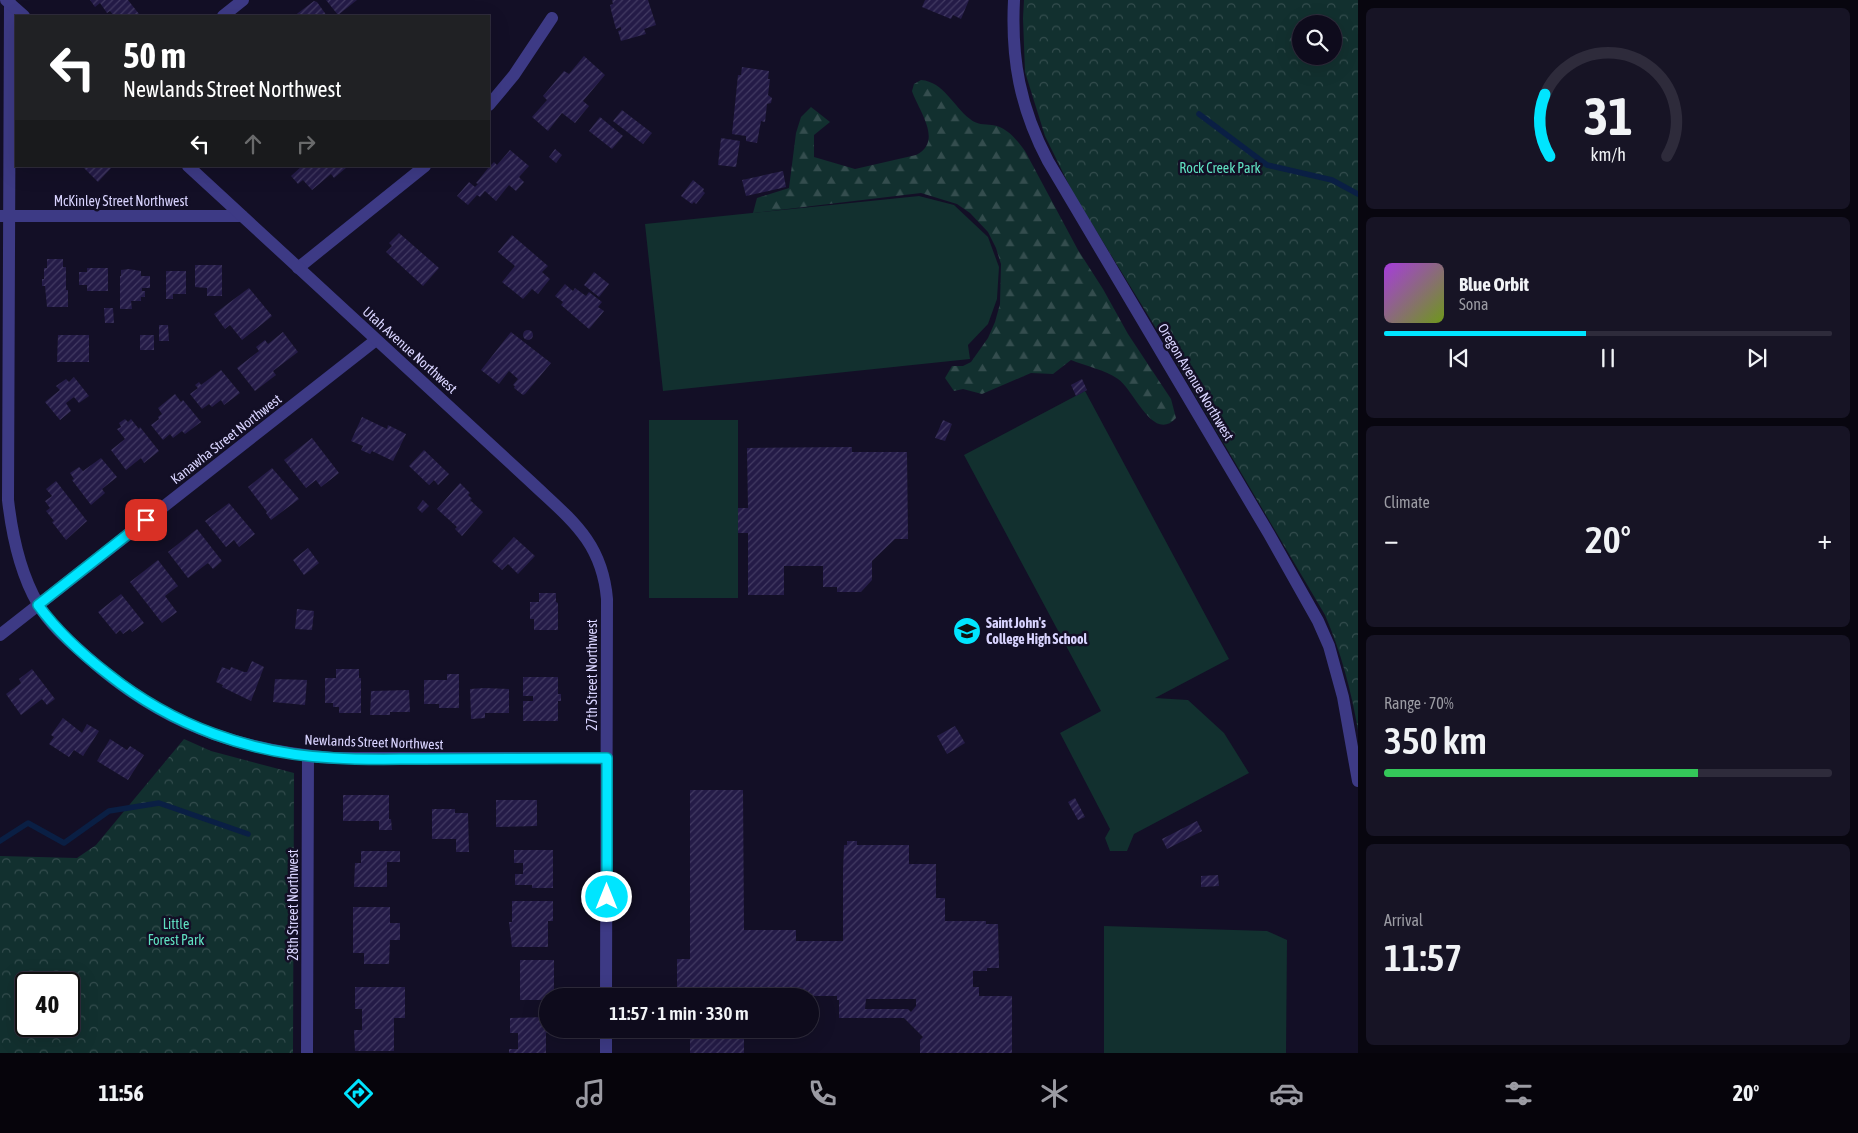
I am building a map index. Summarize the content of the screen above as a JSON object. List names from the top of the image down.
{
  "streets": {
    "street": [
      "McKinley Street Northwest",
      "Utah Avenue Northwest",
      "Oregon Avenue Northwest",
      "Kanawha Street Northwest",
      "27th Street Northwest",
      "Newlands Street Northwest",
      "28th Street Northwest"
    ]
  },
  "crossings": [
    ["McKinley Street Northwest", "Utah Avenue Northwest"],
    ["McKinley Street Northwest", "Newlands Street Northwest"],
    ["Utah Avenue Northwest", "Kanawha Street Northwest"],
    ["Utah Avenue Northwest", "27th Street Northwest"],
    ["Kanawha Street Northwest", "Newlands Street Northwest"],
    ["27th Street Northwest", "Newlands Street Northwest"],
    ["Newlands Street Northwest", "28th Street Northwest"]
  ],
  "parks": ["Rock Creek Park", "Little Forest Park"],
  "places": {
    "school or university": ["Saint John's College High School"]
  },
  "page": {
    "turn": ["50 m", "Newlands Street Northwest"],
    "song": ["Blue Orbit", "Sona"],
    "tile": [
      "Climate",
      ["Range · 70%", "350 km"],
      ["Arrival", "11:57"]
    ],
    "heat": ["−", "20°", "+"],
    "limit": "40",
    "trip": "11:57 · 1 min · 330 m",
    "tabs": ["11:56", "20°"],
    "gauge": ["31", "km/h"]
  }
}
